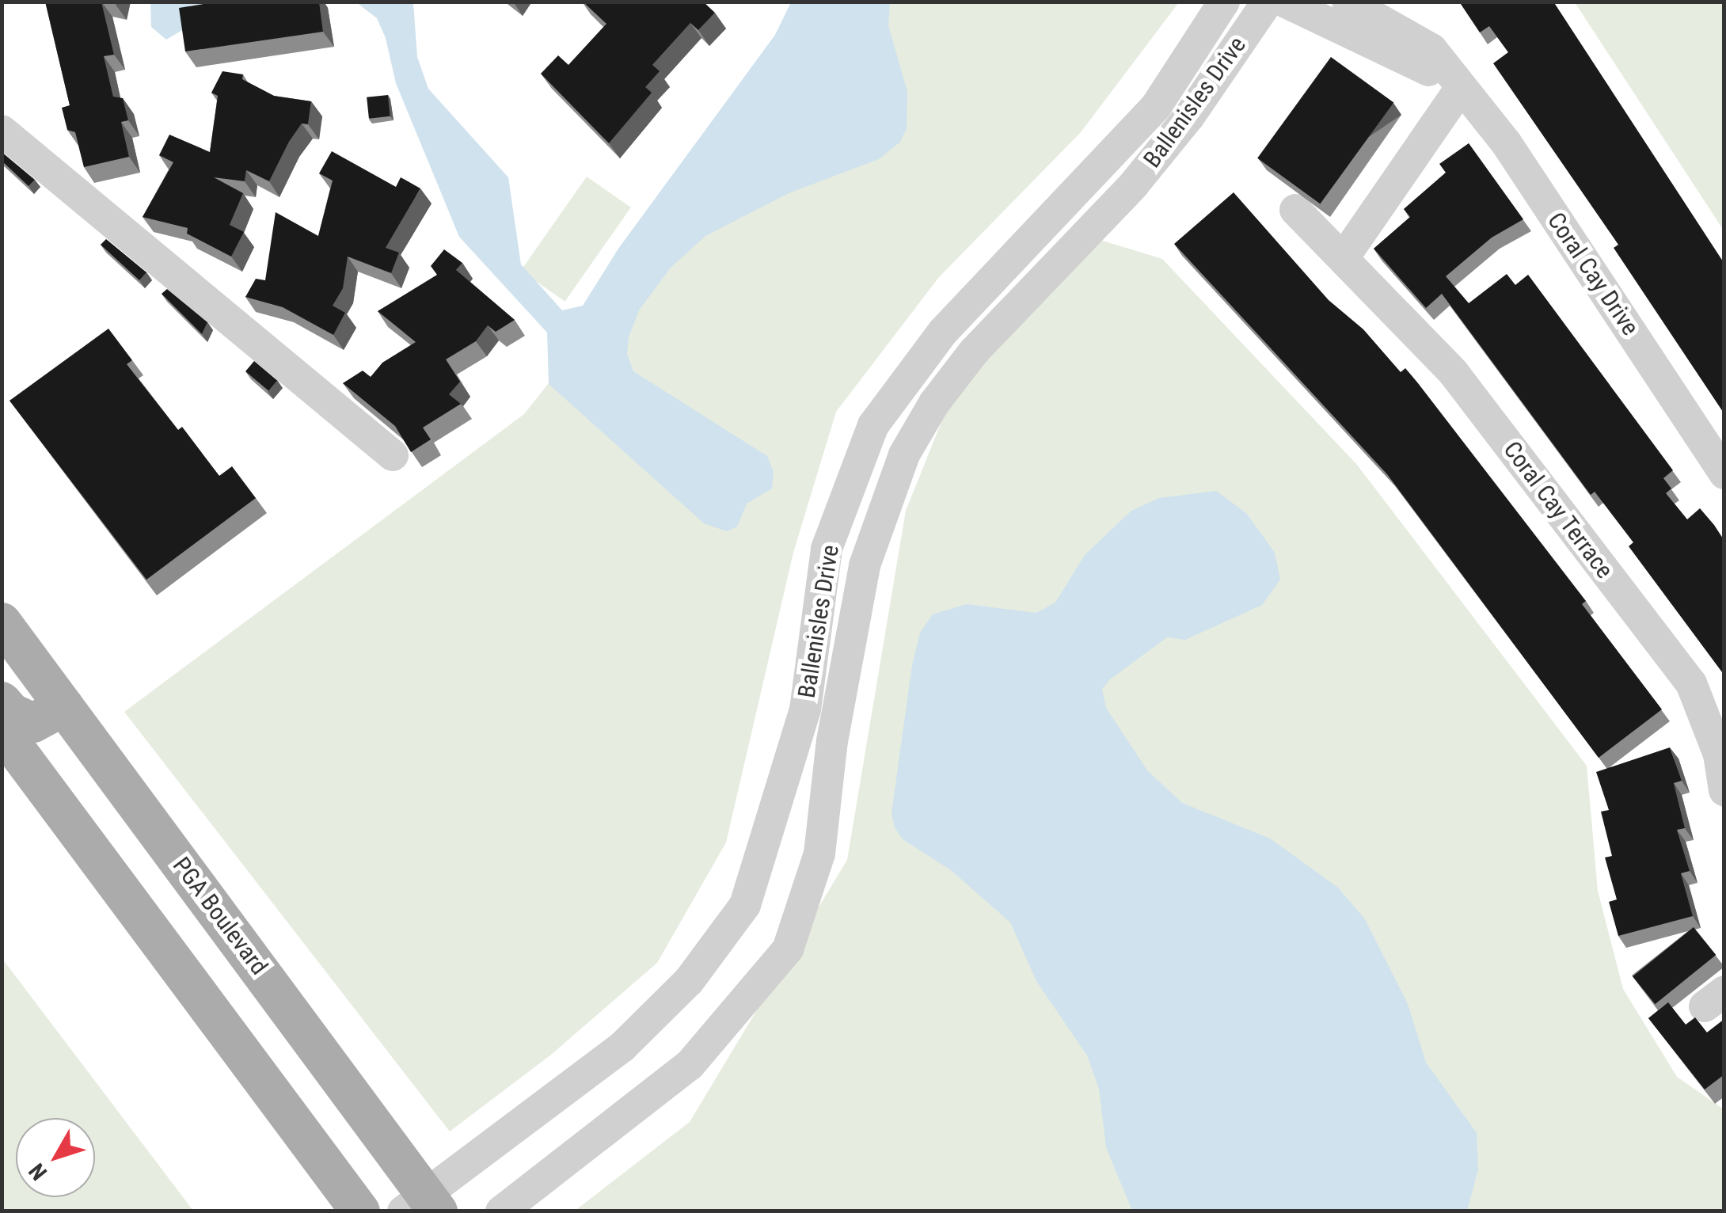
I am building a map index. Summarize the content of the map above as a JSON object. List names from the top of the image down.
{
  "streets": {
    "main road": ["PGA Boulevard"],
    "street": ["Ballenisles Drive", "Coral Cay Drive", "Coral Cay Terrace"]
  },
  "crossings": [
    ["Ballenisles Drive", "PGA Boulevard"]
  ],
  "north": "bottom left"
}
